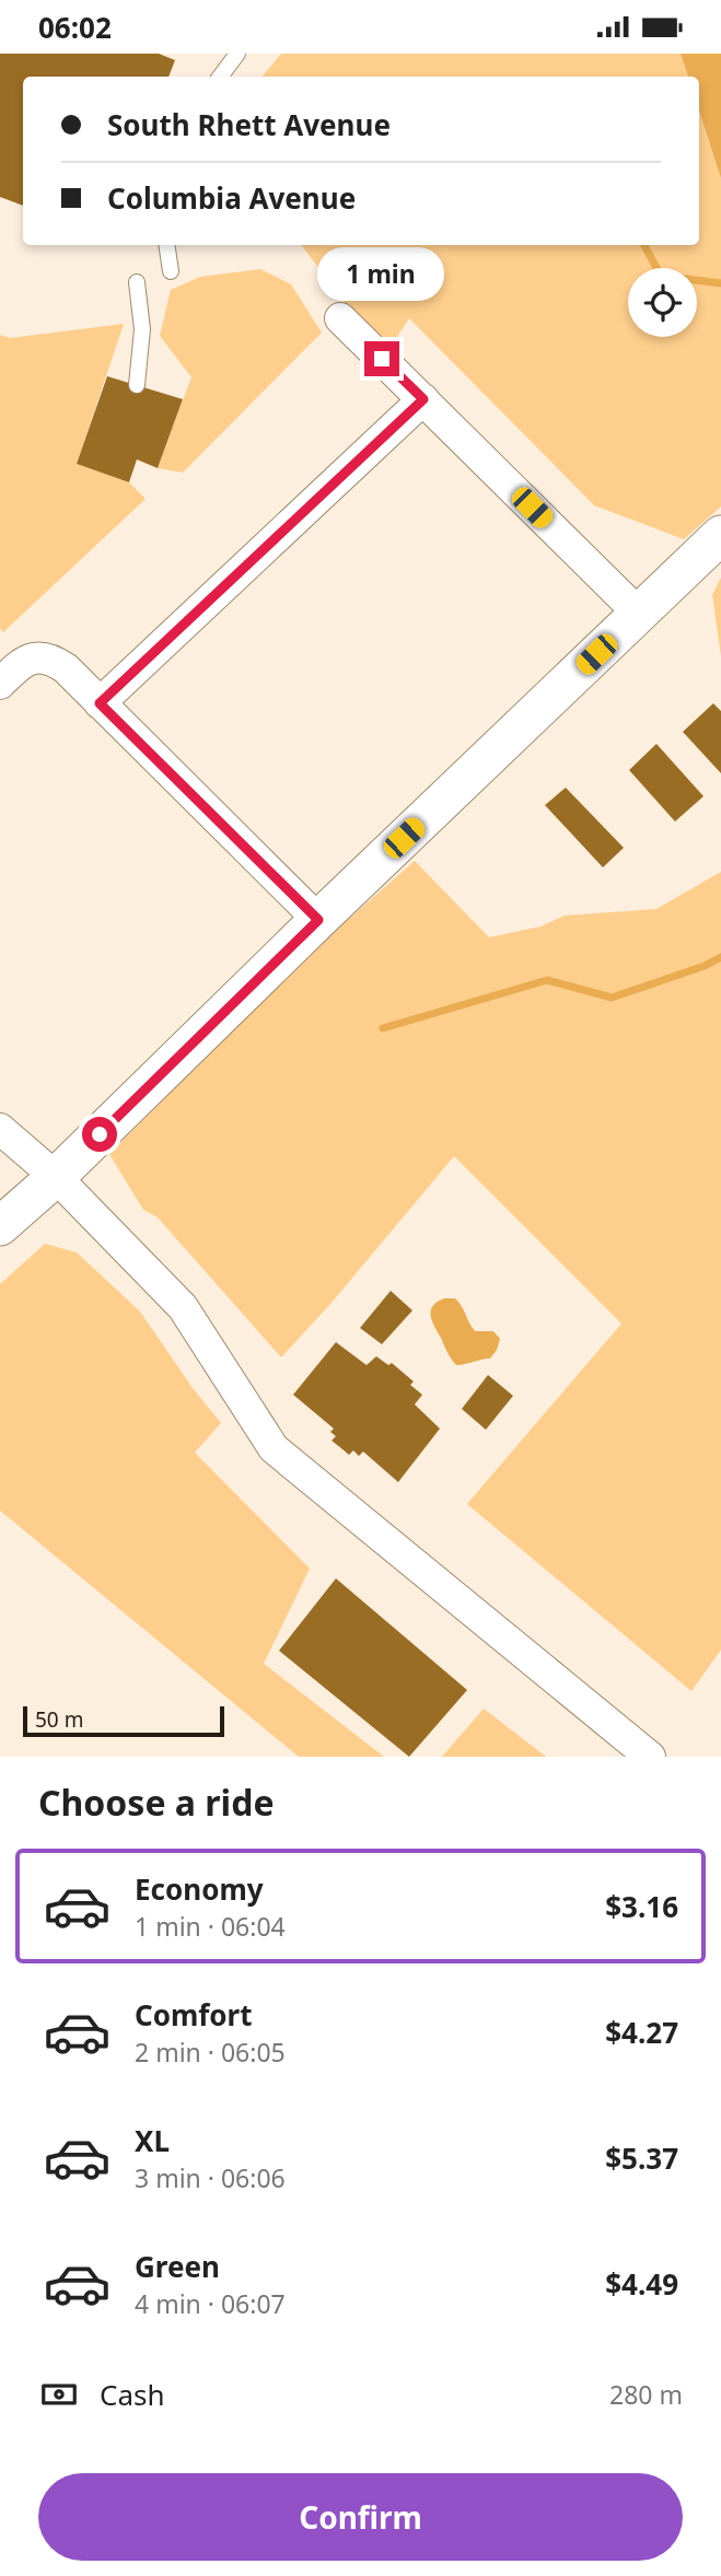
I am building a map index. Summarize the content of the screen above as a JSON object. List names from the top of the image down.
{
  "scale_bar": "50 m",
  "page": {
    "status": "06:02",
    "banner": ["South Rhett Avenue", "Columbia Avenue"],
    "bubble": "1 min",
    "scale": "50 m",
    "heading": "Choose a ride",
    "list": [
      {
        "name": "Economy",
        "note": "1 min · 06:04",
        "value": "$3.16"
      },
      {
        "name": "Comfort",
        "note": "2 min · 06:05",
        "value": "$4.27"
      },
      {
        "name": "XL",
        "note": "3 min · 06:06",
        "value": "$5.37"
      },
      {
        "name": "Green",
        "note": "4 min · 06:07",
        "value": "$4.49"
      }
    ],
    "pay": ["Cash", "280 m"],
    "buttons": "Confirm"
  }
}
